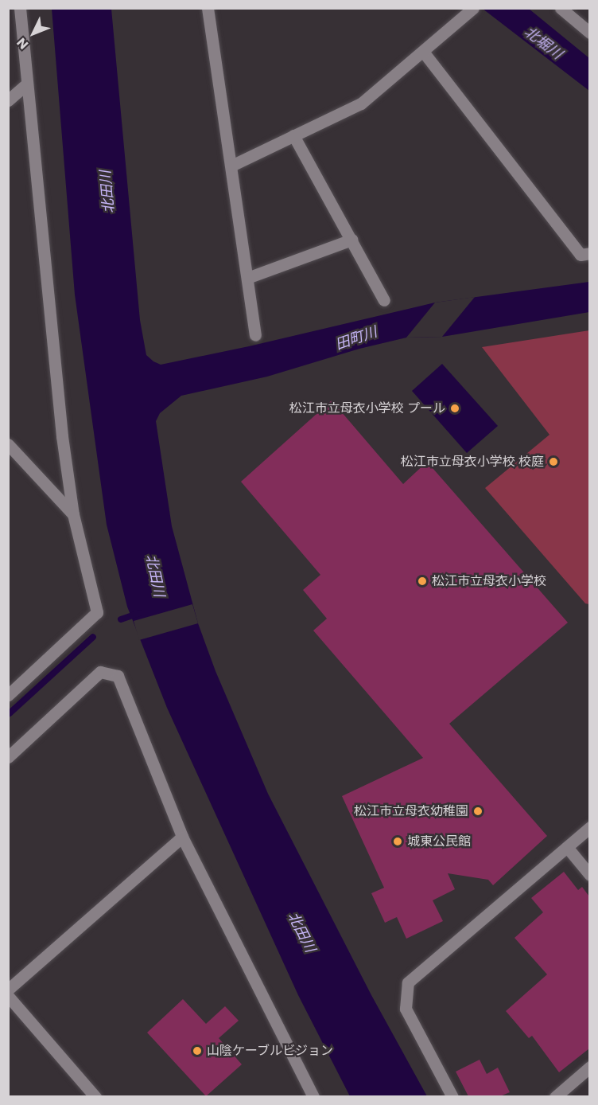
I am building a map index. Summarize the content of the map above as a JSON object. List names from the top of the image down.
{
  "water": ["北堀川", "北田川", "田町川"],
  "places": [
    "松江市立母衣小学校 プール",
    "松江市立母衣小学校 校庭",
    "松江市立母衣小学校",
    "松江市立母衣幼稚園",
    "城東公民館",
    "山陰ケーブルビジョン"
  ],
  "north": "bottom left"
}
